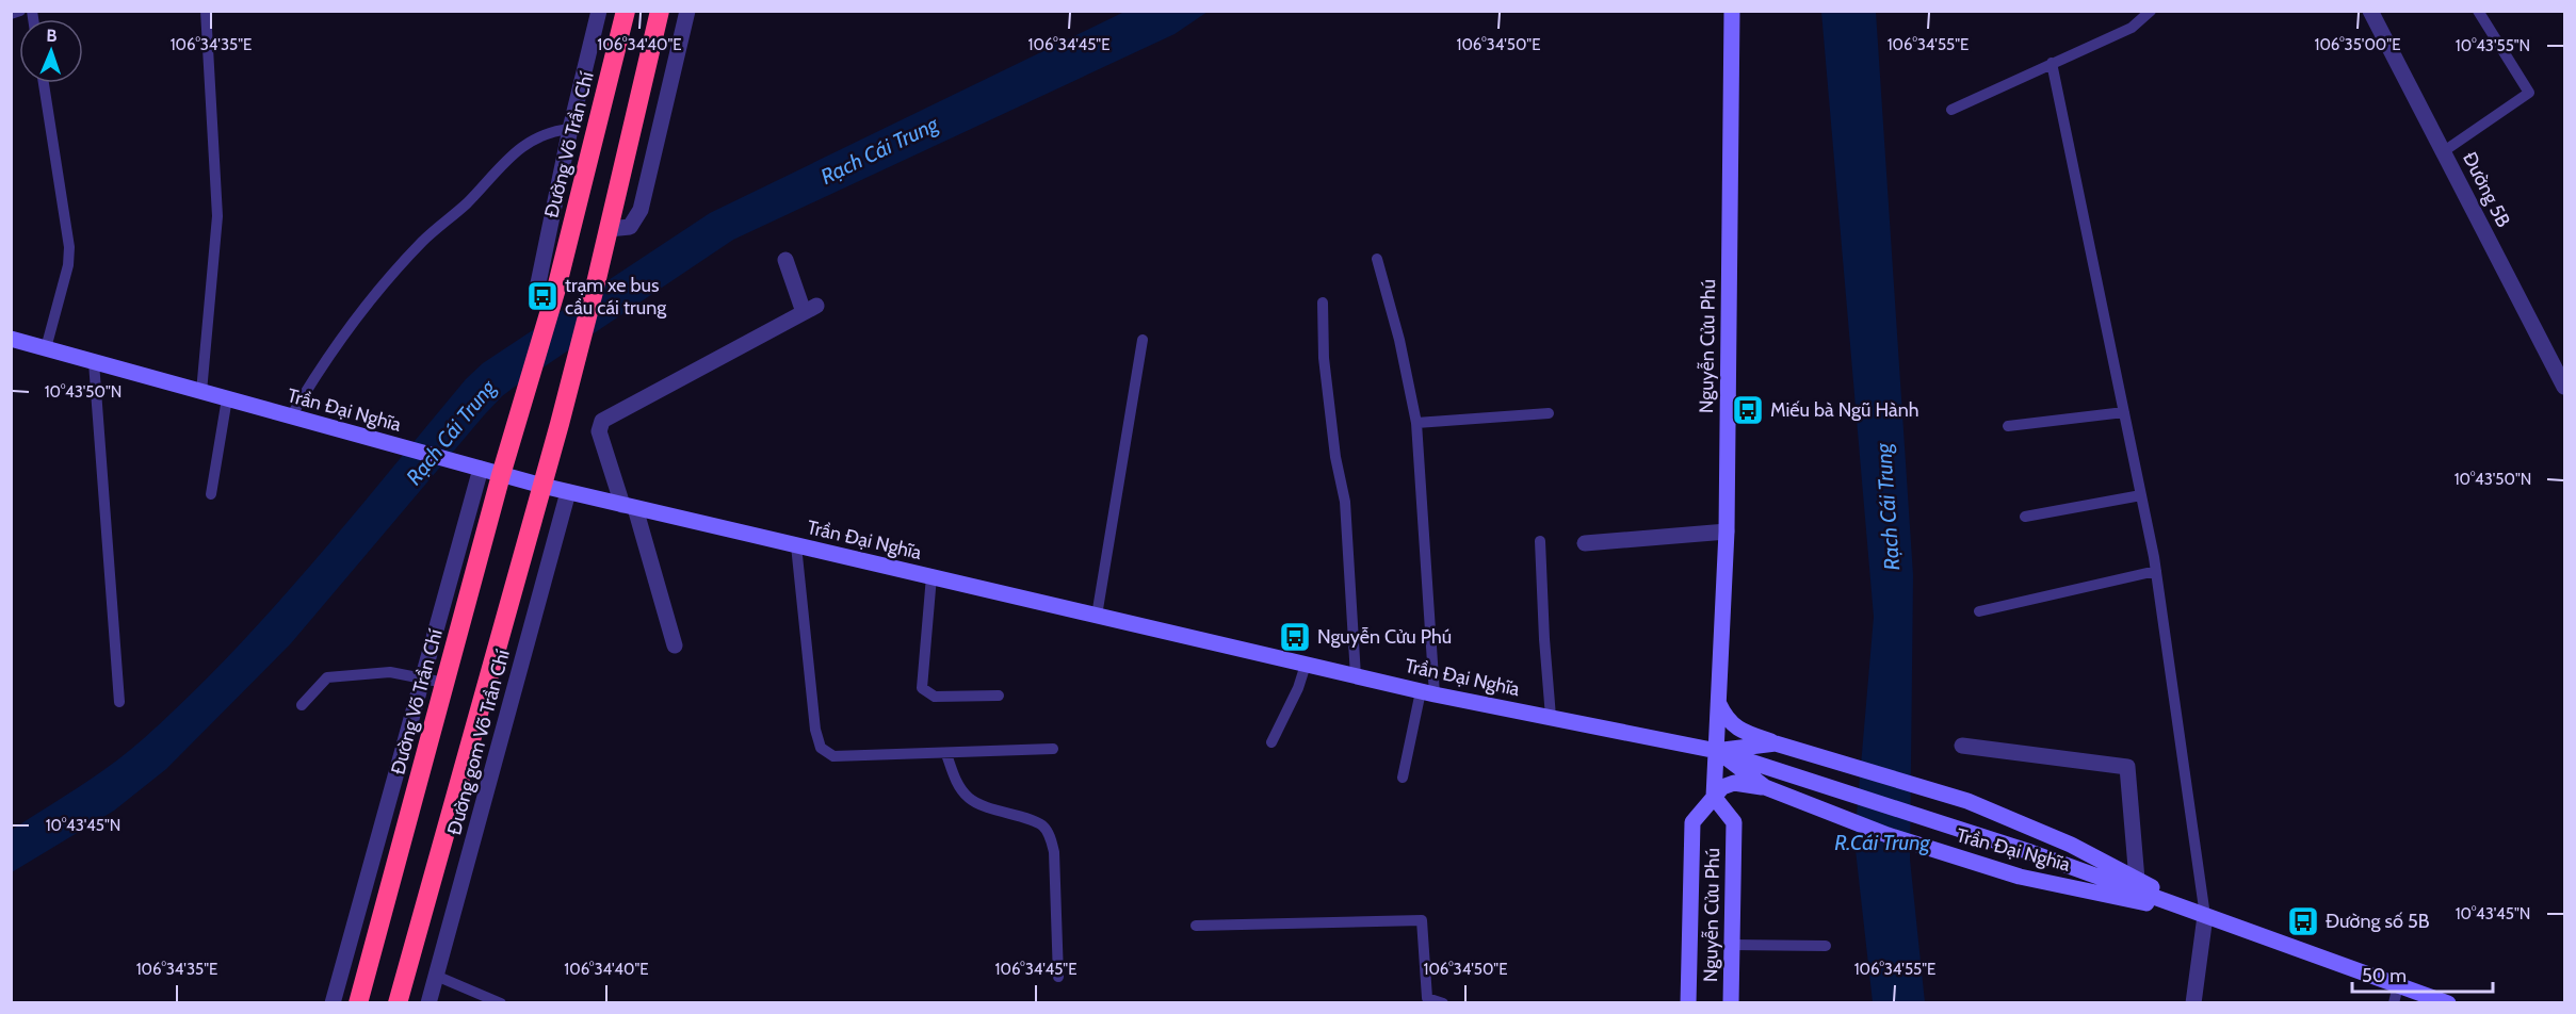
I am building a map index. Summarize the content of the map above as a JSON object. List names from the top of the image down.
{
  "streets": {
    "highway": ["Đường Võ Trần Chí"],
    "main road": ["Nguyễn Cửu Phú", "Trần Đại Nghĩa"],
    "street": ["Đường 5B", "Đường gom Võ Trần Chí"]
  },
  "crossings": [
    ["Đường Võ Trần Chí", "Trần Đại Nghĩa"],
    ["Nguyễn Cửu Phú", "Trần Đại Nghĩa"],
    ["Trần Đại Nghĩa", "Đường gom Võ Trần Chí"]
  ],
  "water": ["Rạch Cái Trung", "R.Cái Trung"],
  "places": {
    "bus stop": [
      "trạm xe bus cầu cái trung",
      "Miếu bà Ngũ Hành",
      "Nguyễn Cửu Phú",
      "Đường số 5B"
    ]
  },
  "scale_bar": "50 m",
  "north": "top",
  "coordinates": [
    "106°34'35\"E",
    "106°34'40\"E",
    "106°34'45\"E",
    "106°34'50\"E",
    "106°34'55\"E",
    "106°35'00\"E",
    "10°43'55\"N",
    "10°43'50\"N",
    "10°43'45\"N"
  ]
}
